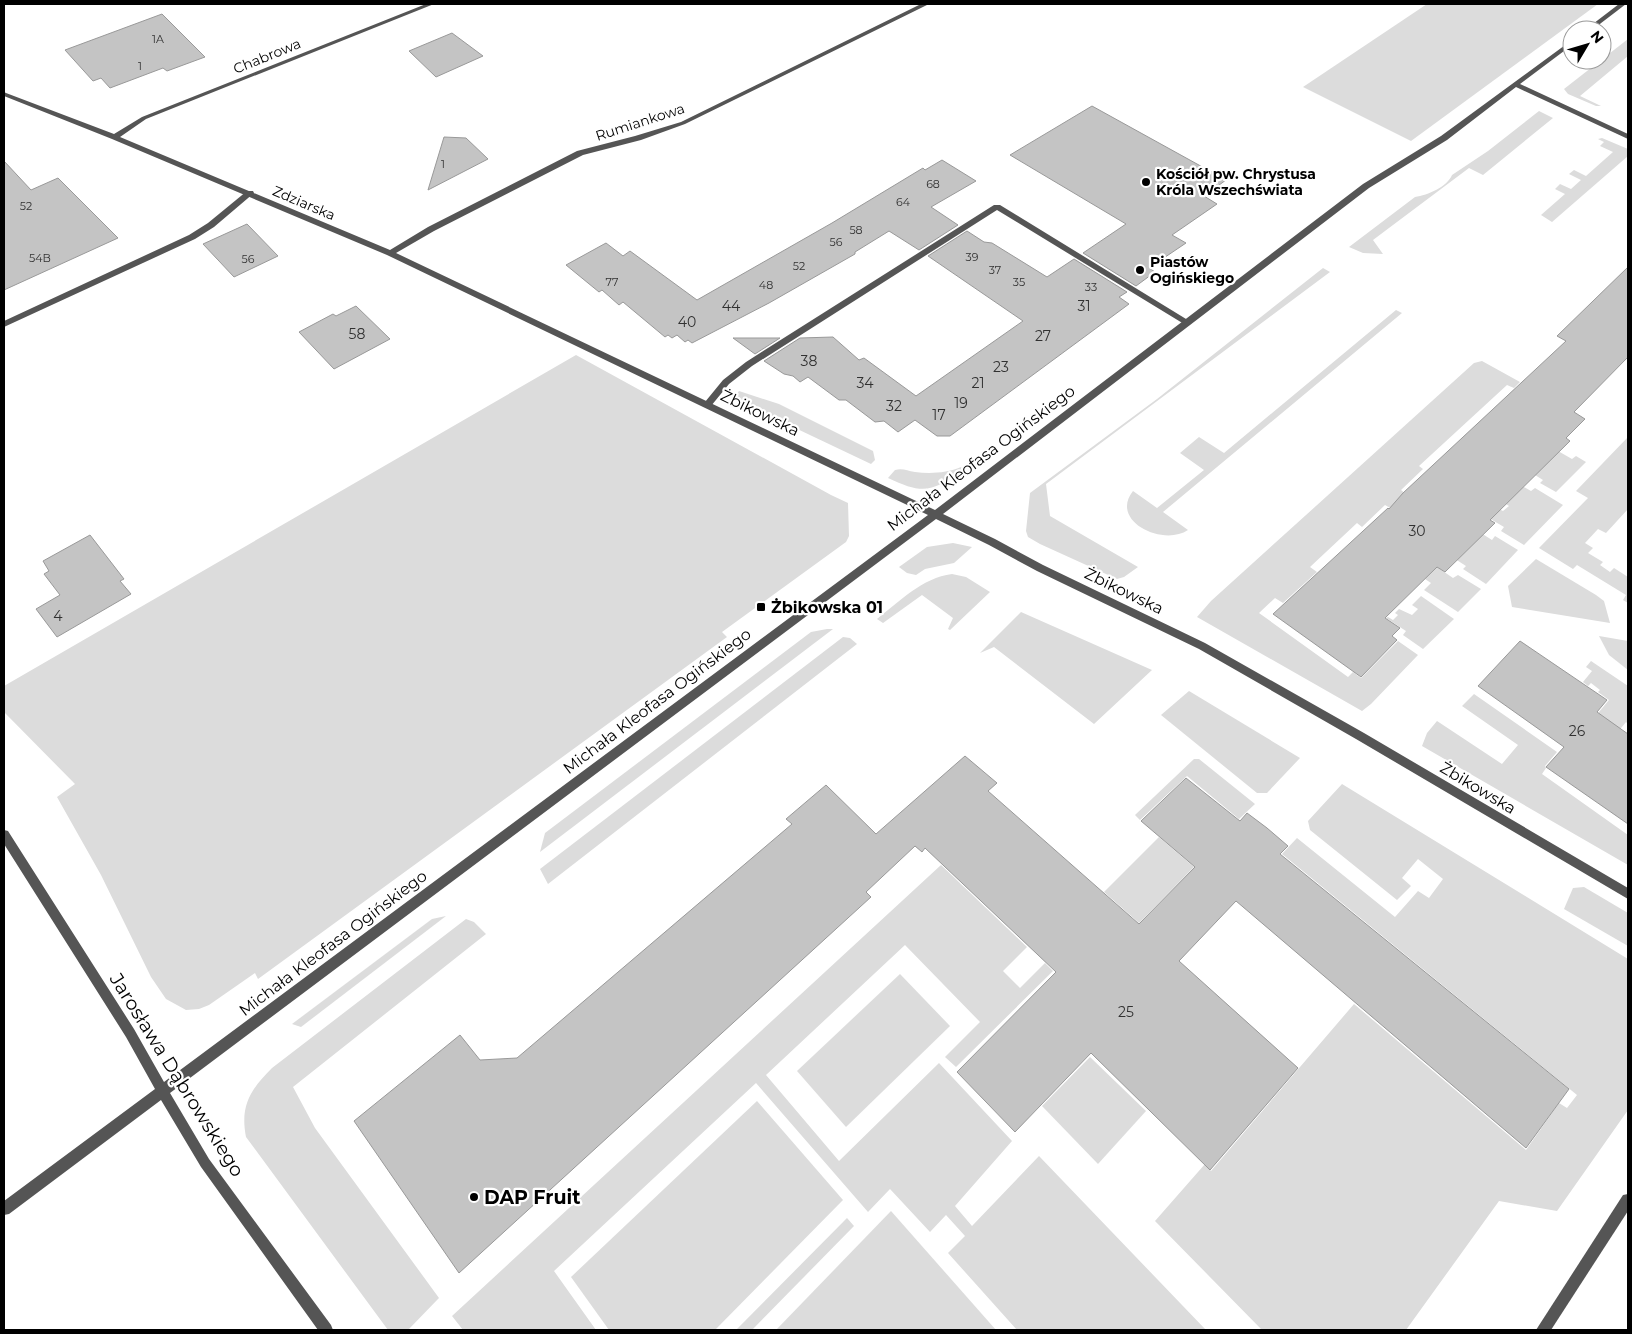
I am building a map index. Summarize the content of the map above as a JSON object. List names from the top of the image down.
{
  "streets": {
    "street": [
      "Chabrowa",
      "Rumiankowa",
      "Zdziarska",
      "Żbikowska",
      "Michała Kleofasa Ogińskiego",
      "Jarosława Dąbrowskiego"
    ]
  },
  "crossings": [
    ["Chabrowa", "Zdziarska"],
    ["Rumiankowa", "Zdziarska"],
    ["Zdziarska", "Żbikowska"],
    ["Żbikowska", "Michała Kleofasa Ogińskiego"],
    ["Michała Kleofasa Ogińskiego", "Jarosława Dąbrowskiego"]
  ],
  "places": {
    "other": ["Kościół pw. Chrystusa Króla Wszechświata", "Piastów Ogińskiego", "DAP Fruit"],
    "transit": ["Żbikowska 01"]
  },
  "house_numbers": [
    "1A",
    "1",
    "1",
    "68",
    "64",
    "52",
    "58",
    "56",
    "39",
    "54B",
    "56",
    "52",
    "37",
    "77",
    "35",
    "48",
    "33",
    "44",
    "31",
    "40",
    "58",
    "27",
    "38",
    "23",
    "34",
    "21",
    "19",
    "32",
    "17",
    "30",
    "4",
    "26",
    "25"
  ],
  "north": "top right"
}
